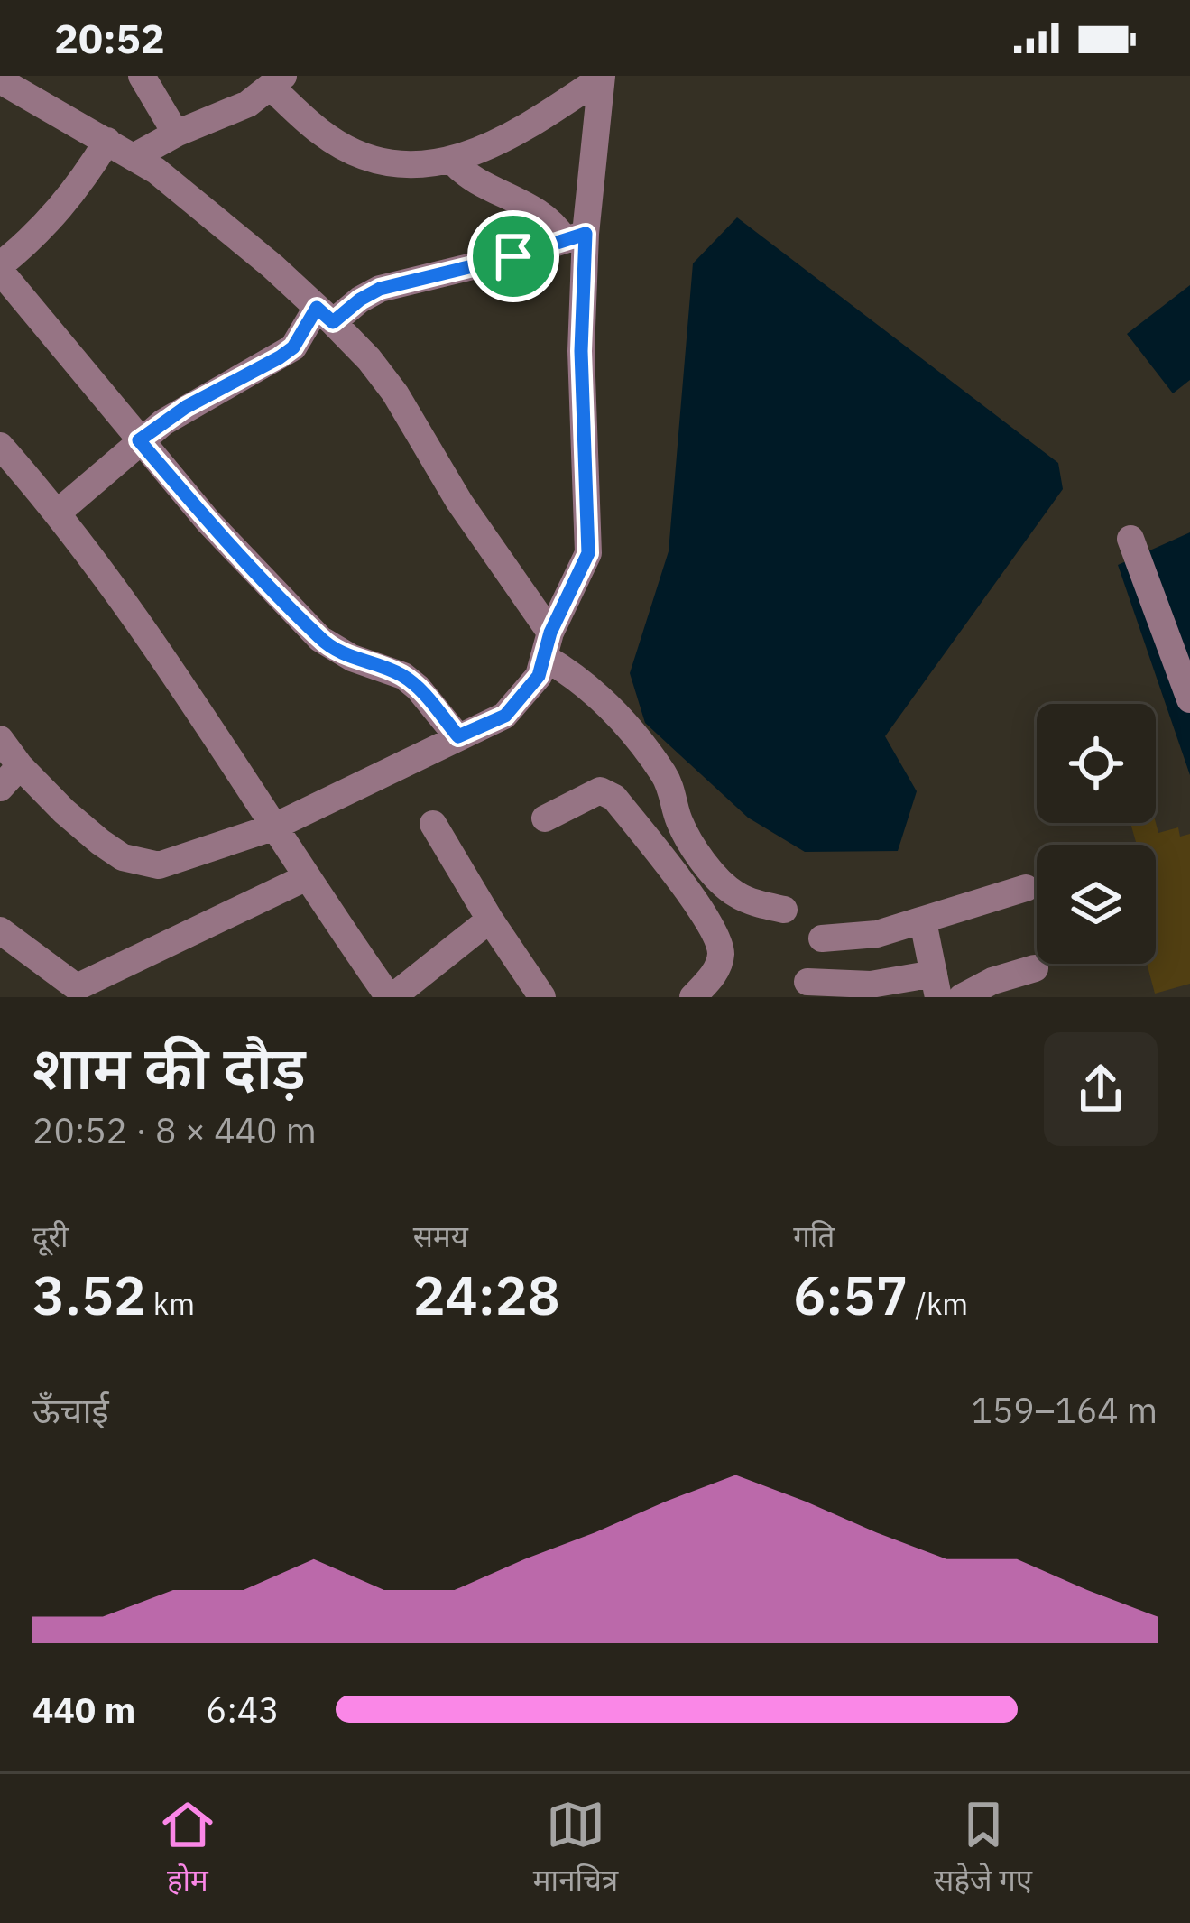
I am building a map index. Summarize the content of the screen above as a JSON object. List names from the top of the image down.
{
  "page": {
    "status": "20:52",
    "heading": ["शाम की दौड़", "20:52 · 8 × 440 m"],
    "stats": [
      ["दूरी", "3.52 km"],
      ["समय", "24:28"],
      ["गति", "6:57 /km"]
    ],
    "chart": ["ऊँचाई", "159–164 m"],
    "list": [
      {
        "name": "440 m",
        "note": "6:43"
      }
    ],
    "tabs": ["होम", "मानचित्र", "सहेजे गए"]
  }
}
